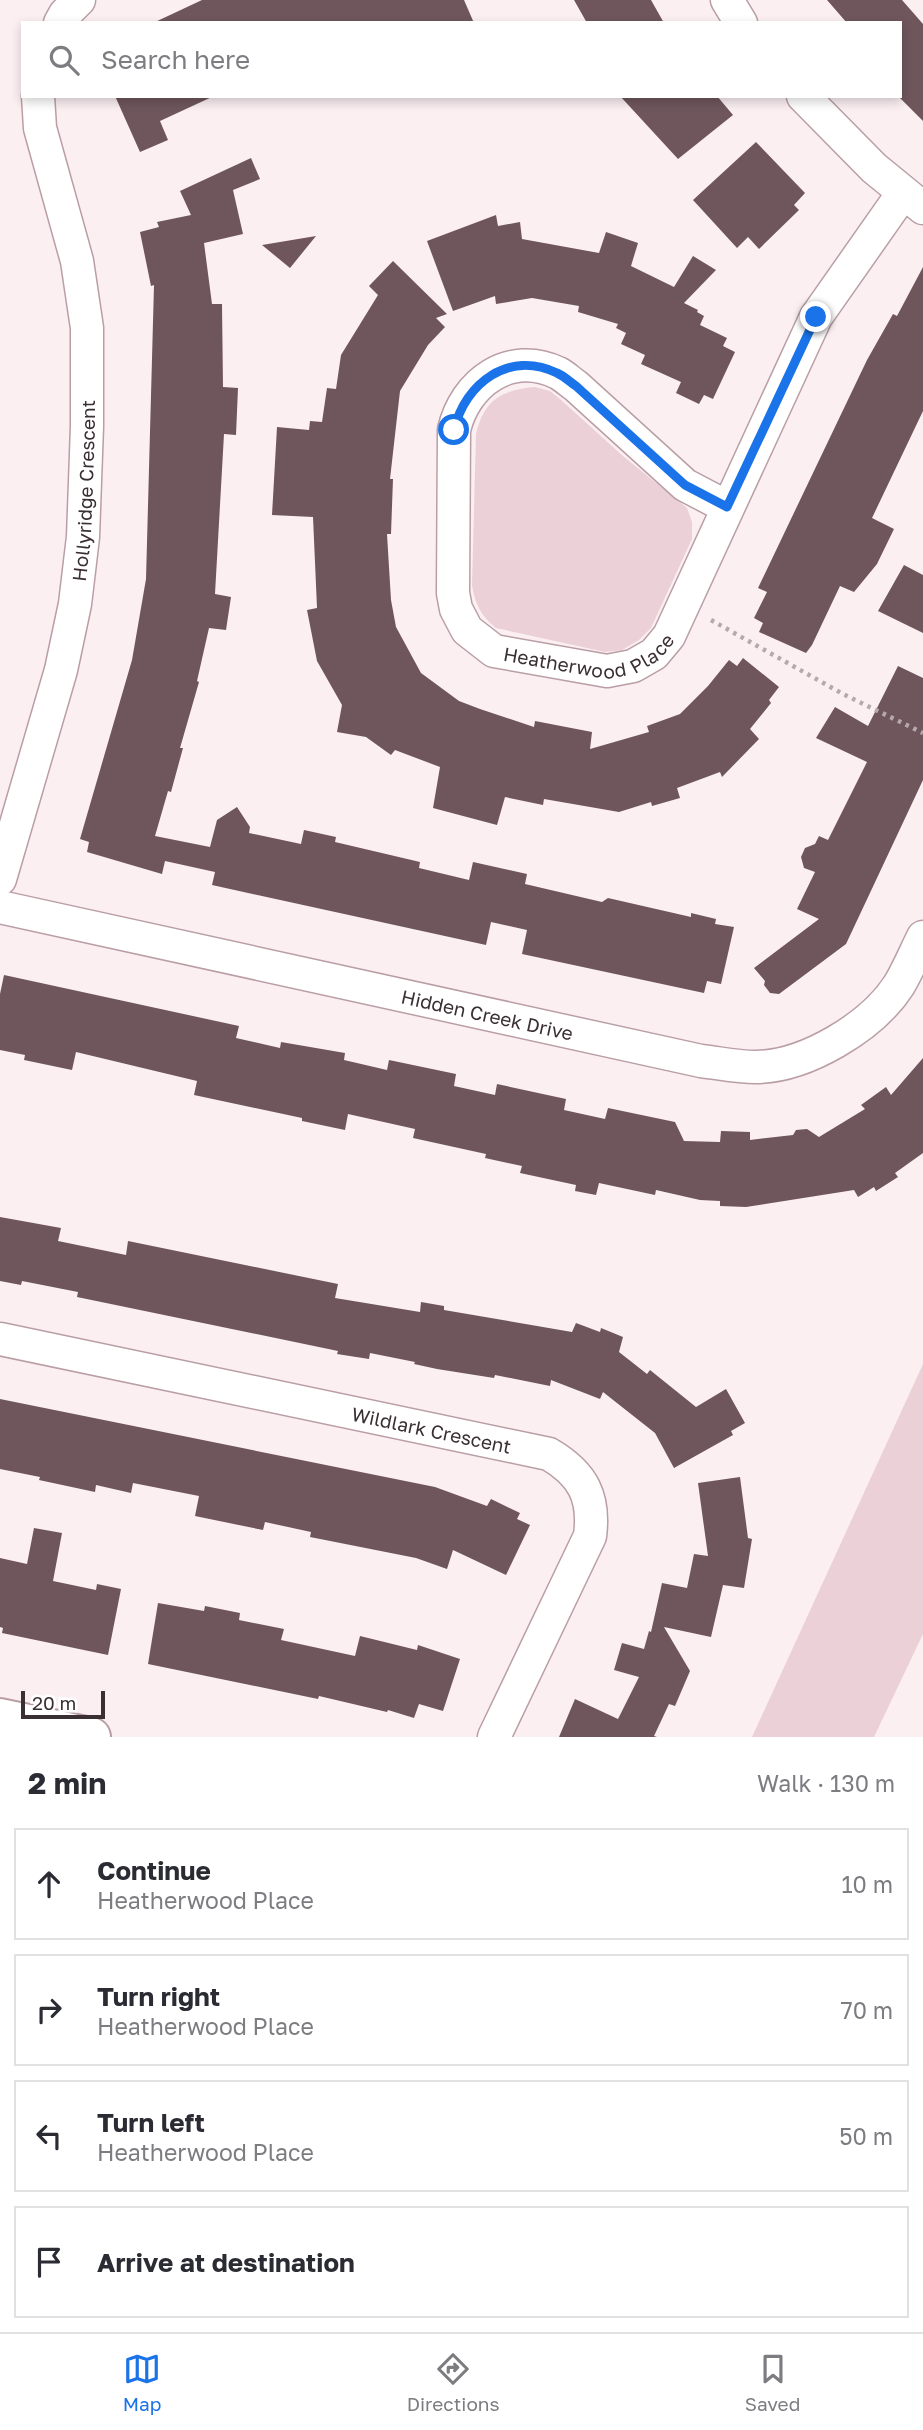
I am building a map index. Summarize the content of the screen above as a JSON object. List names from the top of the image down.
{
  "streets": {
    "street": [
      "Hollyridge Crescent",
      "Heatherwood Place",
      "Hidden Creek Drive",
      "Wildlark Crescent"
    ]
  },
  "scale_bar": "20 m",
  "page": {
    "search": "Search here",
    "scale": "20 m",
    "heading": ["2 min", "Walk · 130 m"],
    "list": [
      ["Continue", "Heatherwood Place", "10 m"],
      ["Turn right", "Heatherwood Place", "70 m"],
      ["Turn left", "Heatherwood Place", "50 m"],
      "Arrive at destination"
    ],
    "nav": ["Map", "Directions", "Saved"]
  }
}
